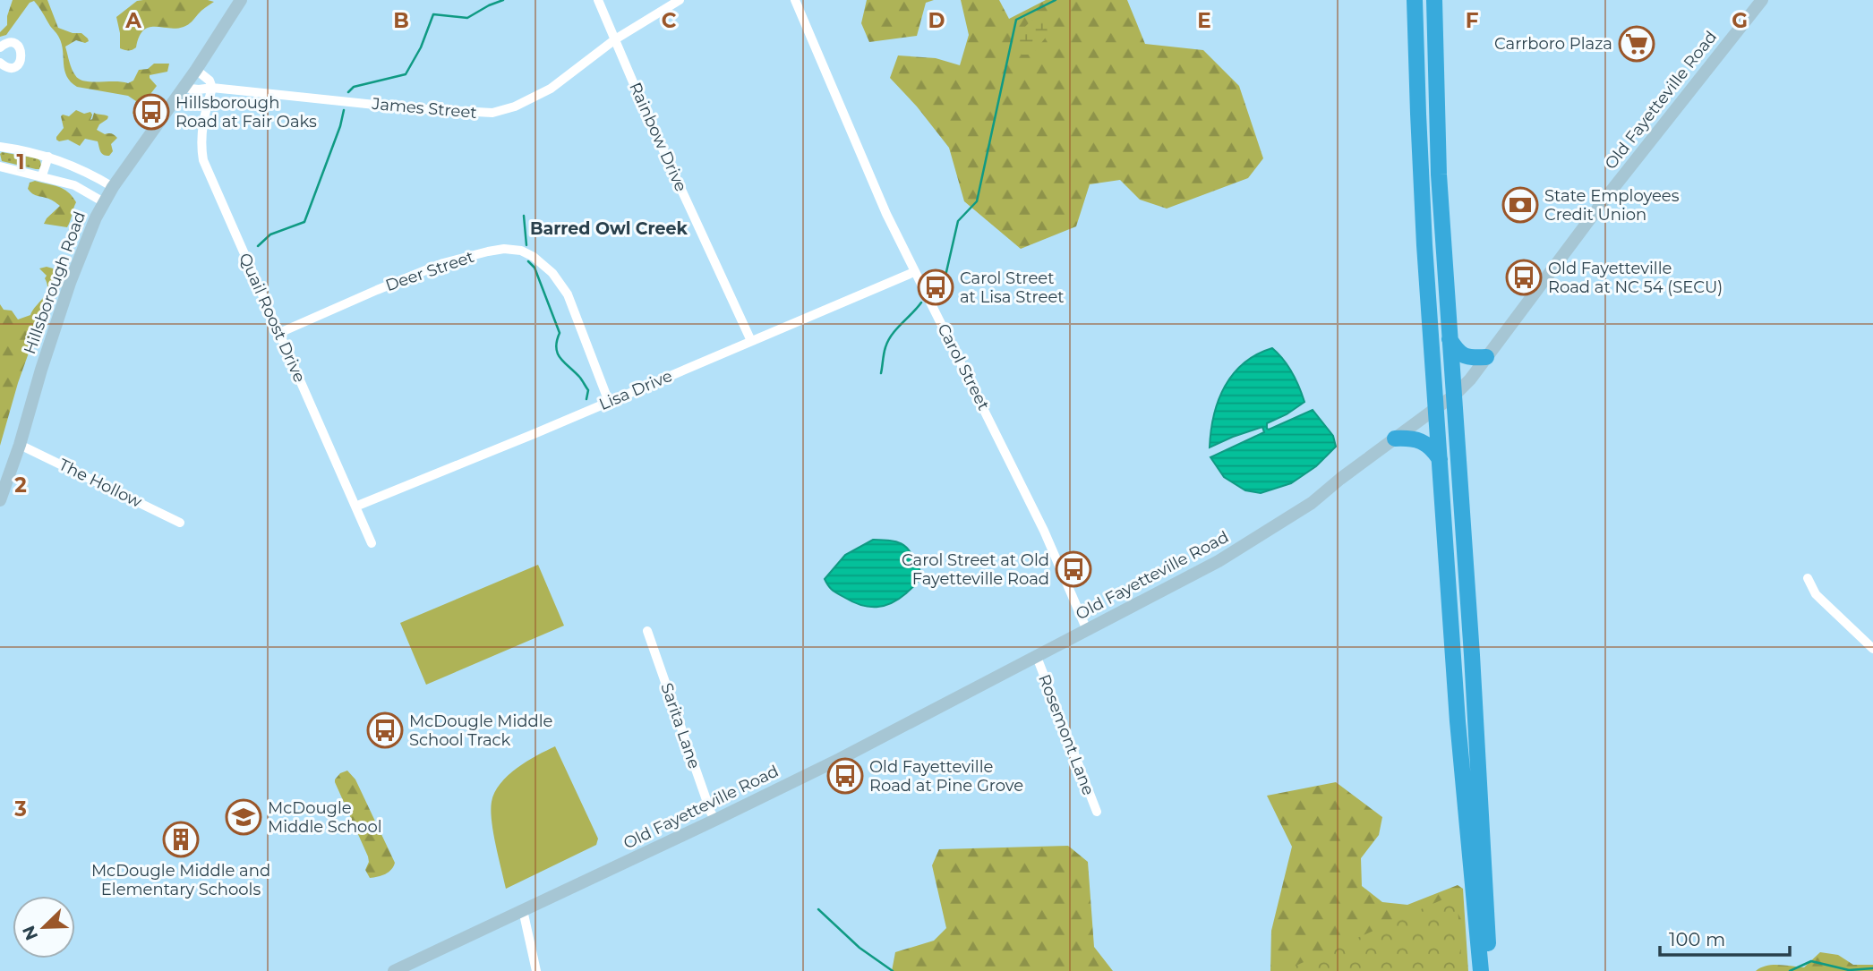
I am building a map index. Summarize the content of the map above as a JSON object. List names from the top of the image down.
{
  "streets": {
    "street": [
      "Old Fayetteville Road",
      "James Street",
      "Rainbow Drive",
      "Deer Street",
      "Hillsborough Road",
      "Quail Roost Drive",
      "Carol Street",
      "Lisa Drive",
      "The Hollow",
      "Sarita Lane",
      "Rosemont Lane"
    ]
  },
  "crossings": [
    ["Old Fayetteville Road", "Carol Street"],
    ["Old Fayetteville Road", "Sarita Lane"],
    ["Old Fayetteville Road", "Rosemont Lane"],
    ["James Street", "Rainbow Drive"],
    ["James Street", "Hillsborough Road"],
    ["James Street", "Quail Roost Drive"],
    ["Rainbow Drive", "Lisa Drive"],
    ["Deer Street", "Quail Roost Drive"],
    ["Deer Street", "Lisa Drive"],
    ["Hillsborough Road", "The Hollow"],
    ["Quail Roost Drive", "Lisa Drive"],
    ["Carol Street", "Lisa Drive"]
  ],
  "districts": ["Barred Owl Creek"],
  "places": {
    "supermarket": ["Carrboro Plaza"],
    "bus stop": [
      "Hillsborough Road at Fair Oaks",
      "Old Fayetteville Road at NC 54 (SECU)",
      "Carol Street at Lisa Street",
      "Carol Street at Old Fayetteville Road",
      "McDougle Middle School Track",
      "Old Fayetteville Road at Pine Grove"
    ],
    "bank": ["State Employees Credit Union"],
    "school or university": ["McDougle Middle School"],
    "building": ["McDougle Middle and Elementary Schools"]
  },
  "scale_bar": "100 m",
  "north": "bottom left",
  "grid": {
    "columns": [
      "A",
      "B",
      "C",
      "D",
      "E",
      "F",
      "G"
    ],
    "rows": ["1", "2", "3"]
  }
}
